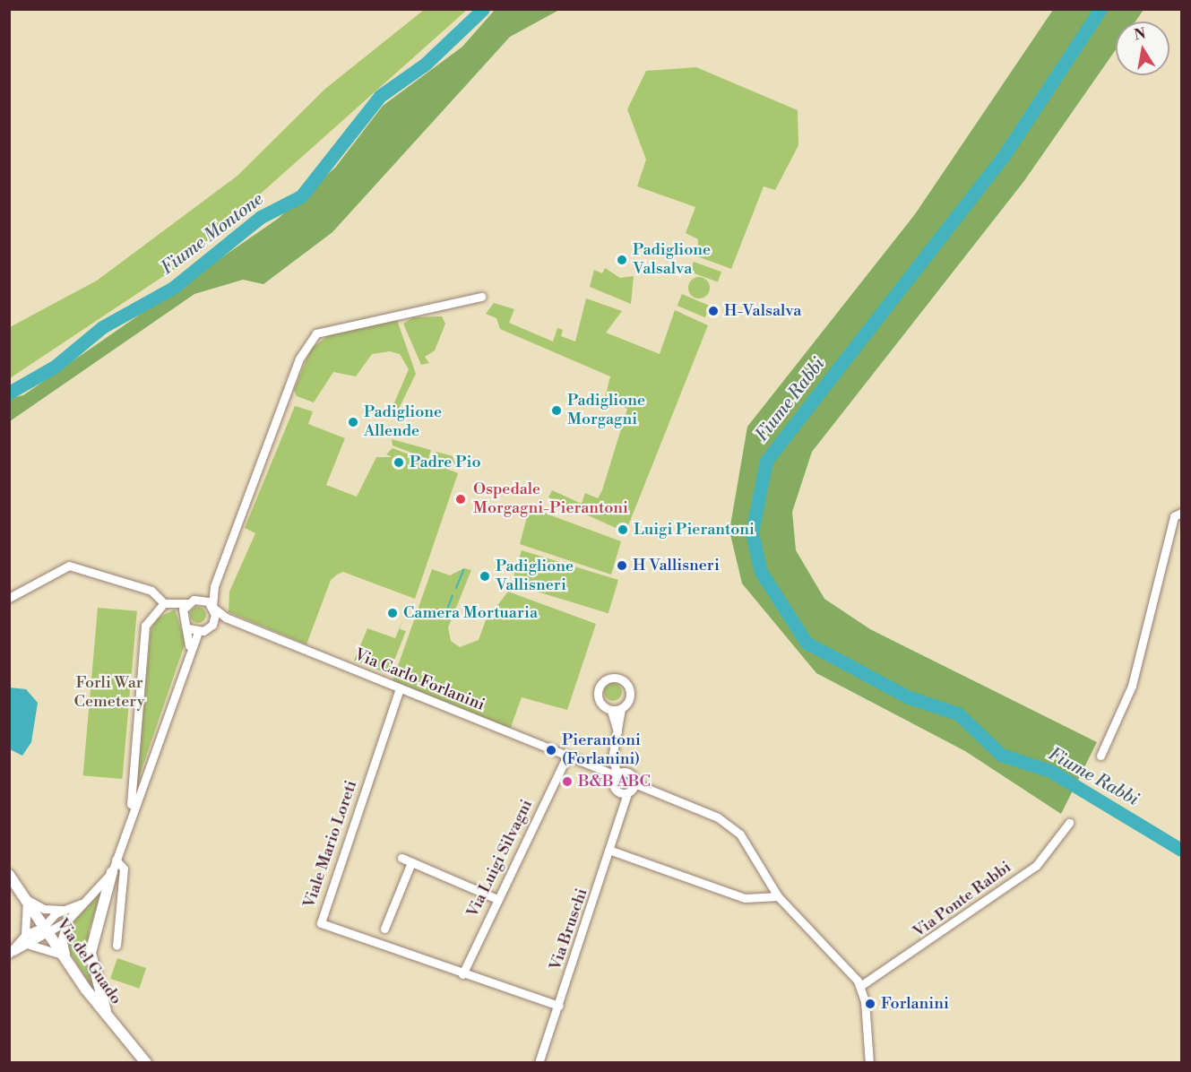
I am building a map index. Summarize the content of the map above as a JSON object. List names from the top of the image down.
{
  "streets": {
    "street": [
      "Via Carlo Forlanini",
      "Viale Mario Loreti",
      "Via Luigi Silvagni",
      "Via Ponte Rabbi",
      "Via Bruschi",
      "Via del Guado"
    ]
  },
  "crossings": [
    ["Via Carlo Forlanini", "Viale Mario Loreti"],
    ["Via Carlo Forlanini", "Via Luigi Silvagni"],
    ["Via Carlo Forlanini", "Via Bruschi"],
    ["Viale Mario Loreti", "Via Luigi Silvagni"],
    ["Viale Mario Loreti", "Via Bruschi"]
  ],
  "water": ["Fiume Montone", "Fiume Rabbi"],
  "parks": ["Forli War Cemetery"],
  "places": [
    "Padiglione Valsalva",
    "H-Valsalva",
    "Padiglione Morgagni",
    "Padiglione Allende",
    "Padre Pio",
    "Ospedale Morgagni-Pierantoni",
    "Luigi Pierantoni",
    "H Vallisneri",
    "Padiglione Vallisneri",
    "Camera Mortuaria",
    "Pierantoni (Forlanini)",
    "B&B ABC",
    "Forlanini"
  ],
  "north": "top"
}
